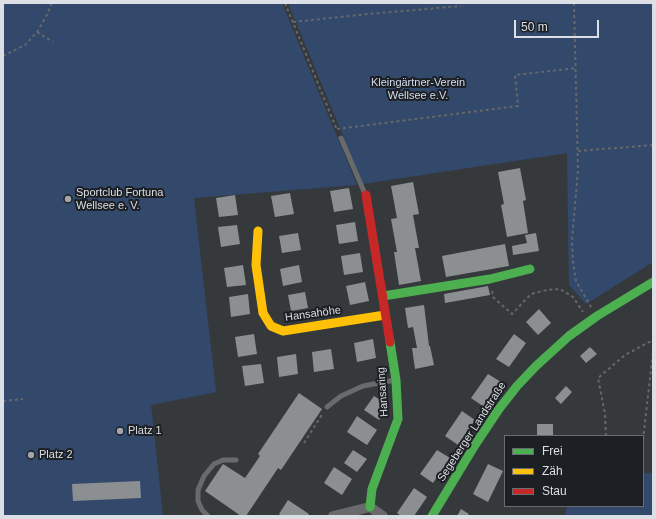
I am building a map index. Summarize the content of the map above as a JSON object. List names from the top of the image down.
{
  "streets": {
    "street": ["Hansahöhe", "Hansaring", "Segeberger Landstraße"]
  },
  "crossings": [
    ["Hansahöhe", "Hansaring"]
  ],
  "parks": ["Kleingärtner-Verein Wellsee e.V."],
  "places": ["Sportclub Fortuna Wellsee e. V.", "Platz 1", "Platz 2"],
  "legend": ["Frei", "Zäh", "Stau"],
  "scale_bar": "50 m"
}
